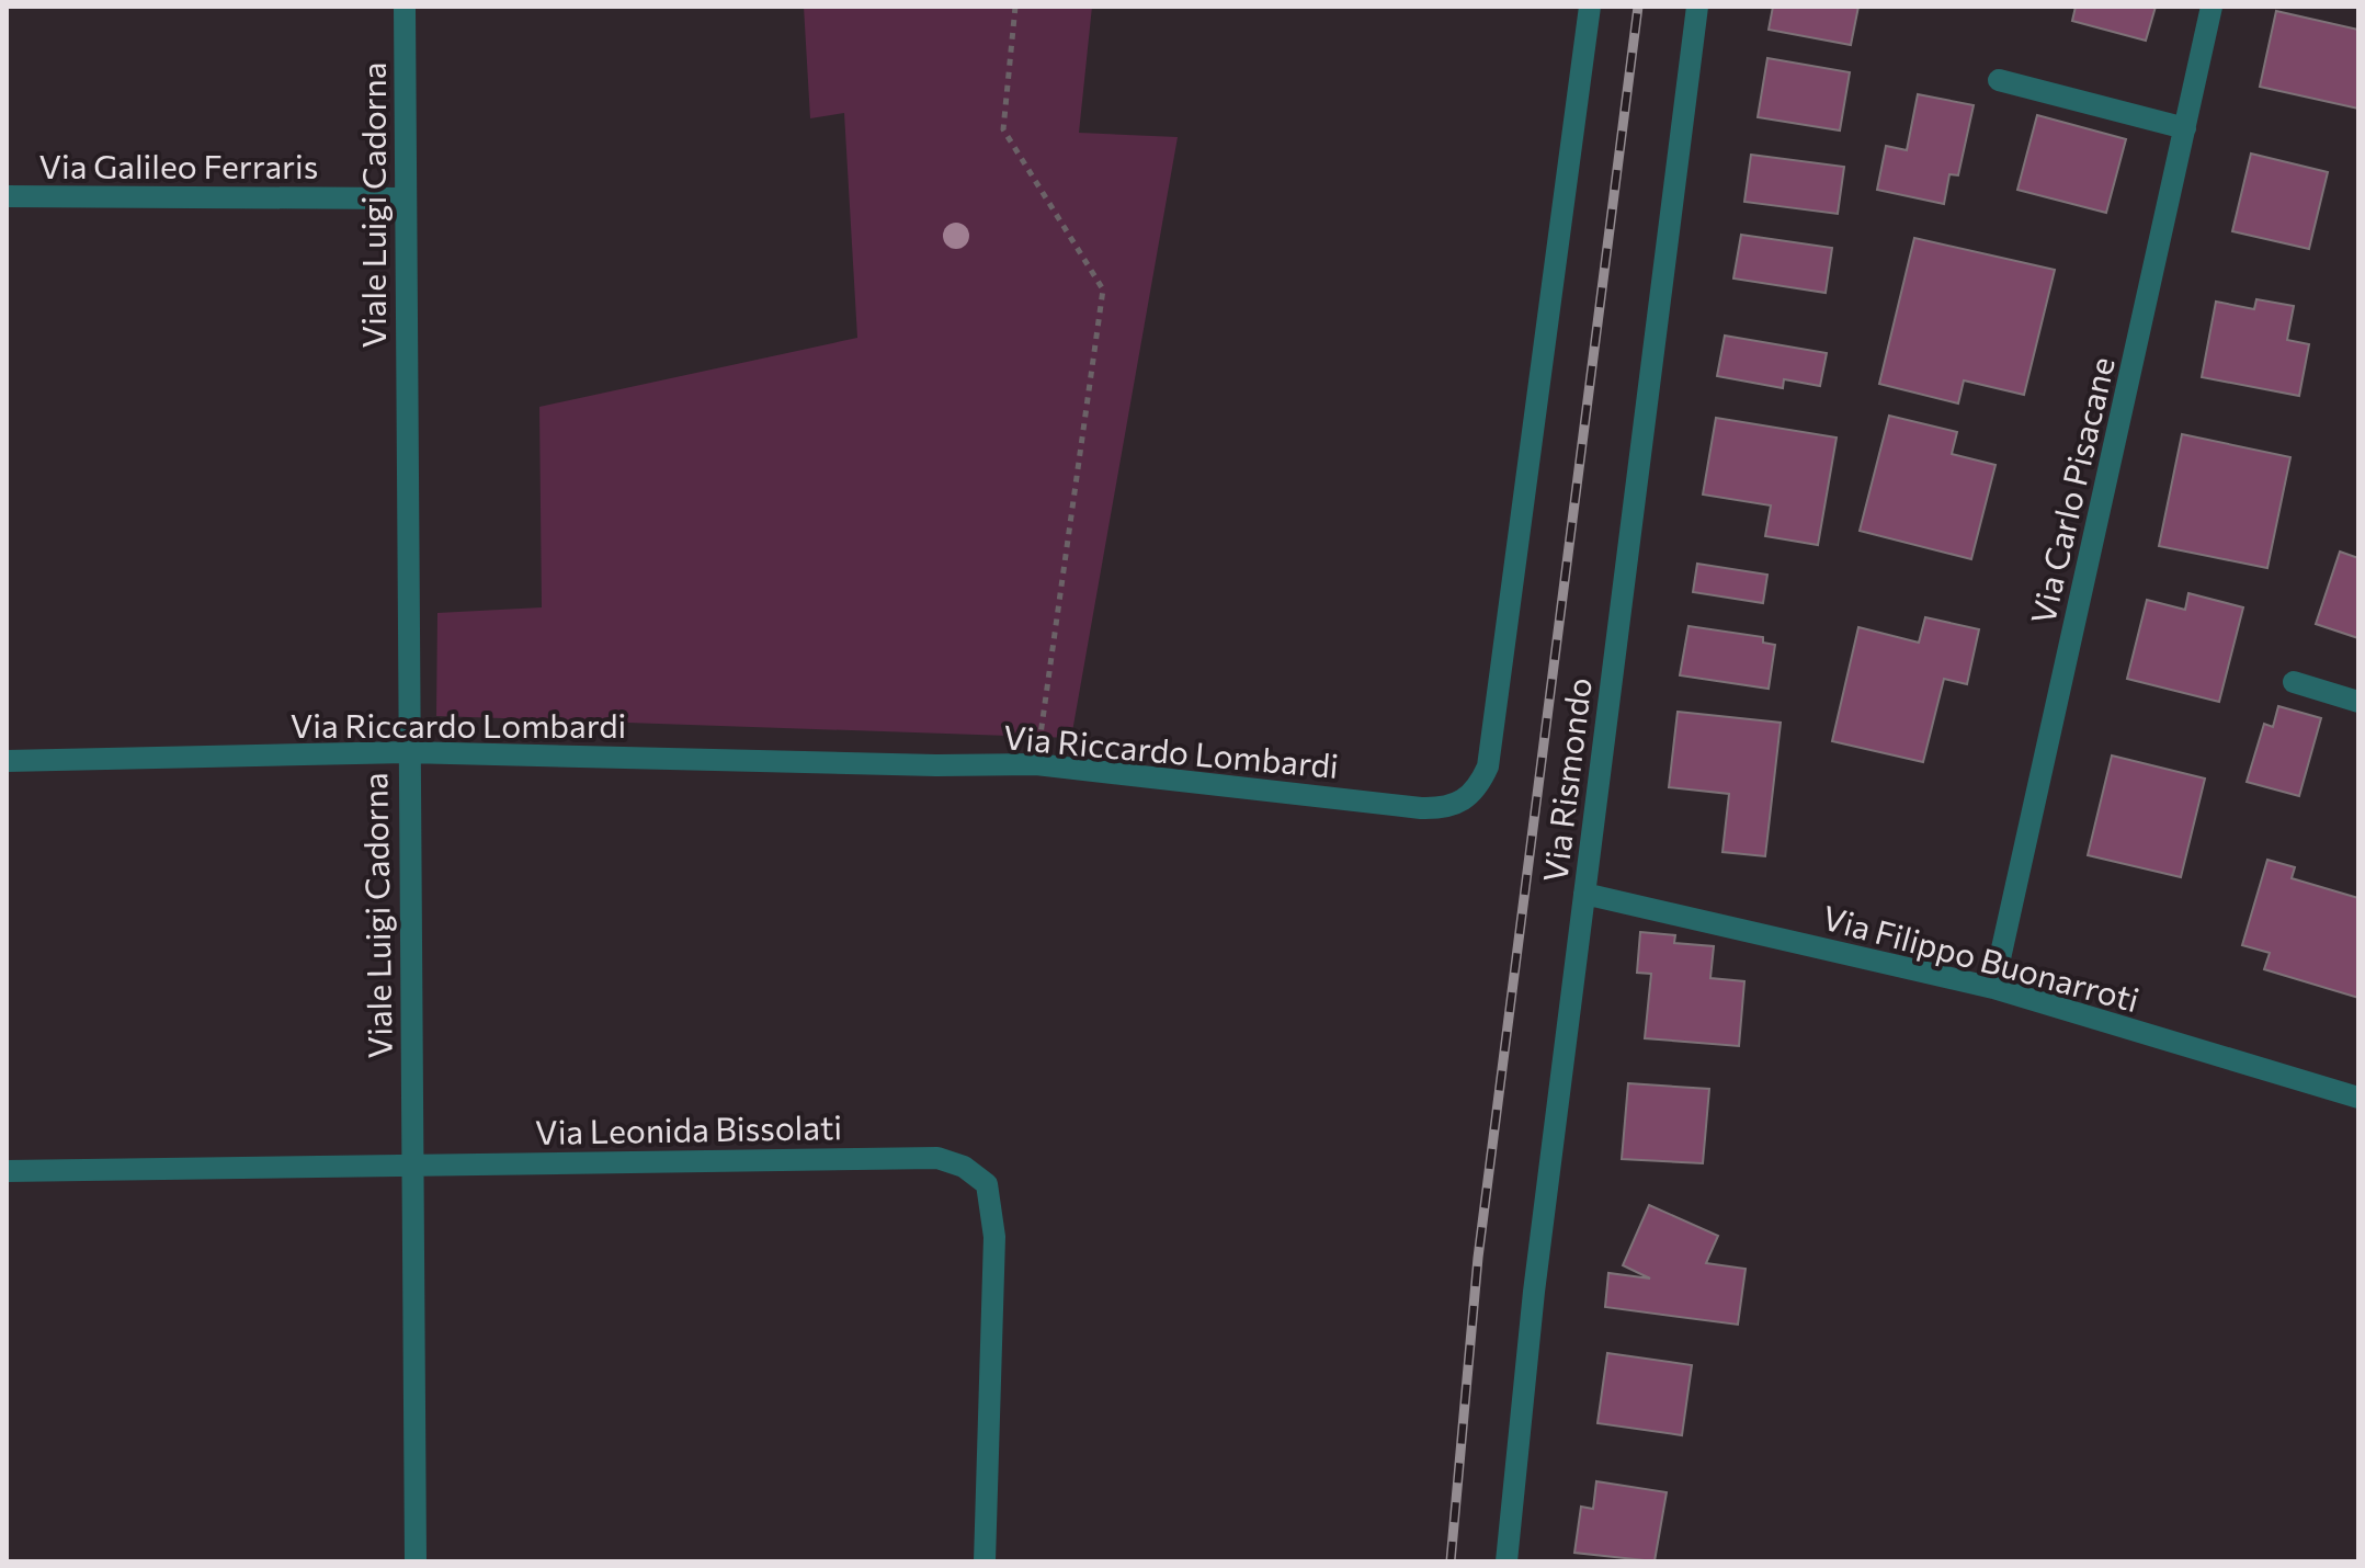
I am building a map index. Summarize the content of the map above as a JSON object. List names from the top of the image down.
{
  "streets": {
    "street": [
      "Via Galileo Ferraris",
      "Viale Luigi Cadorna",
      "Via Carlo Pisacane",
      "Via Riccardo Lombardi",
      "Via Rismondo",
      "Via Filippo Buonarroti",
      "Via Leonida Bissolati"
    ]
  },
  "crossings": [
    ["Via Galileo Ferraris", "Viale Luigi Cadorna"],
    ["Viale Luigi Cadorna", "Via Riccardo Lombardi"],
    ["Viale Luigi Cadorna", "Via Leonida Bissolati"],
    ["Via Carlo Pisacane", "Via Filippo Buonarroti"],
    ["Via Rismondo", "Via Filippo Buonarroti"]
  ]
}
